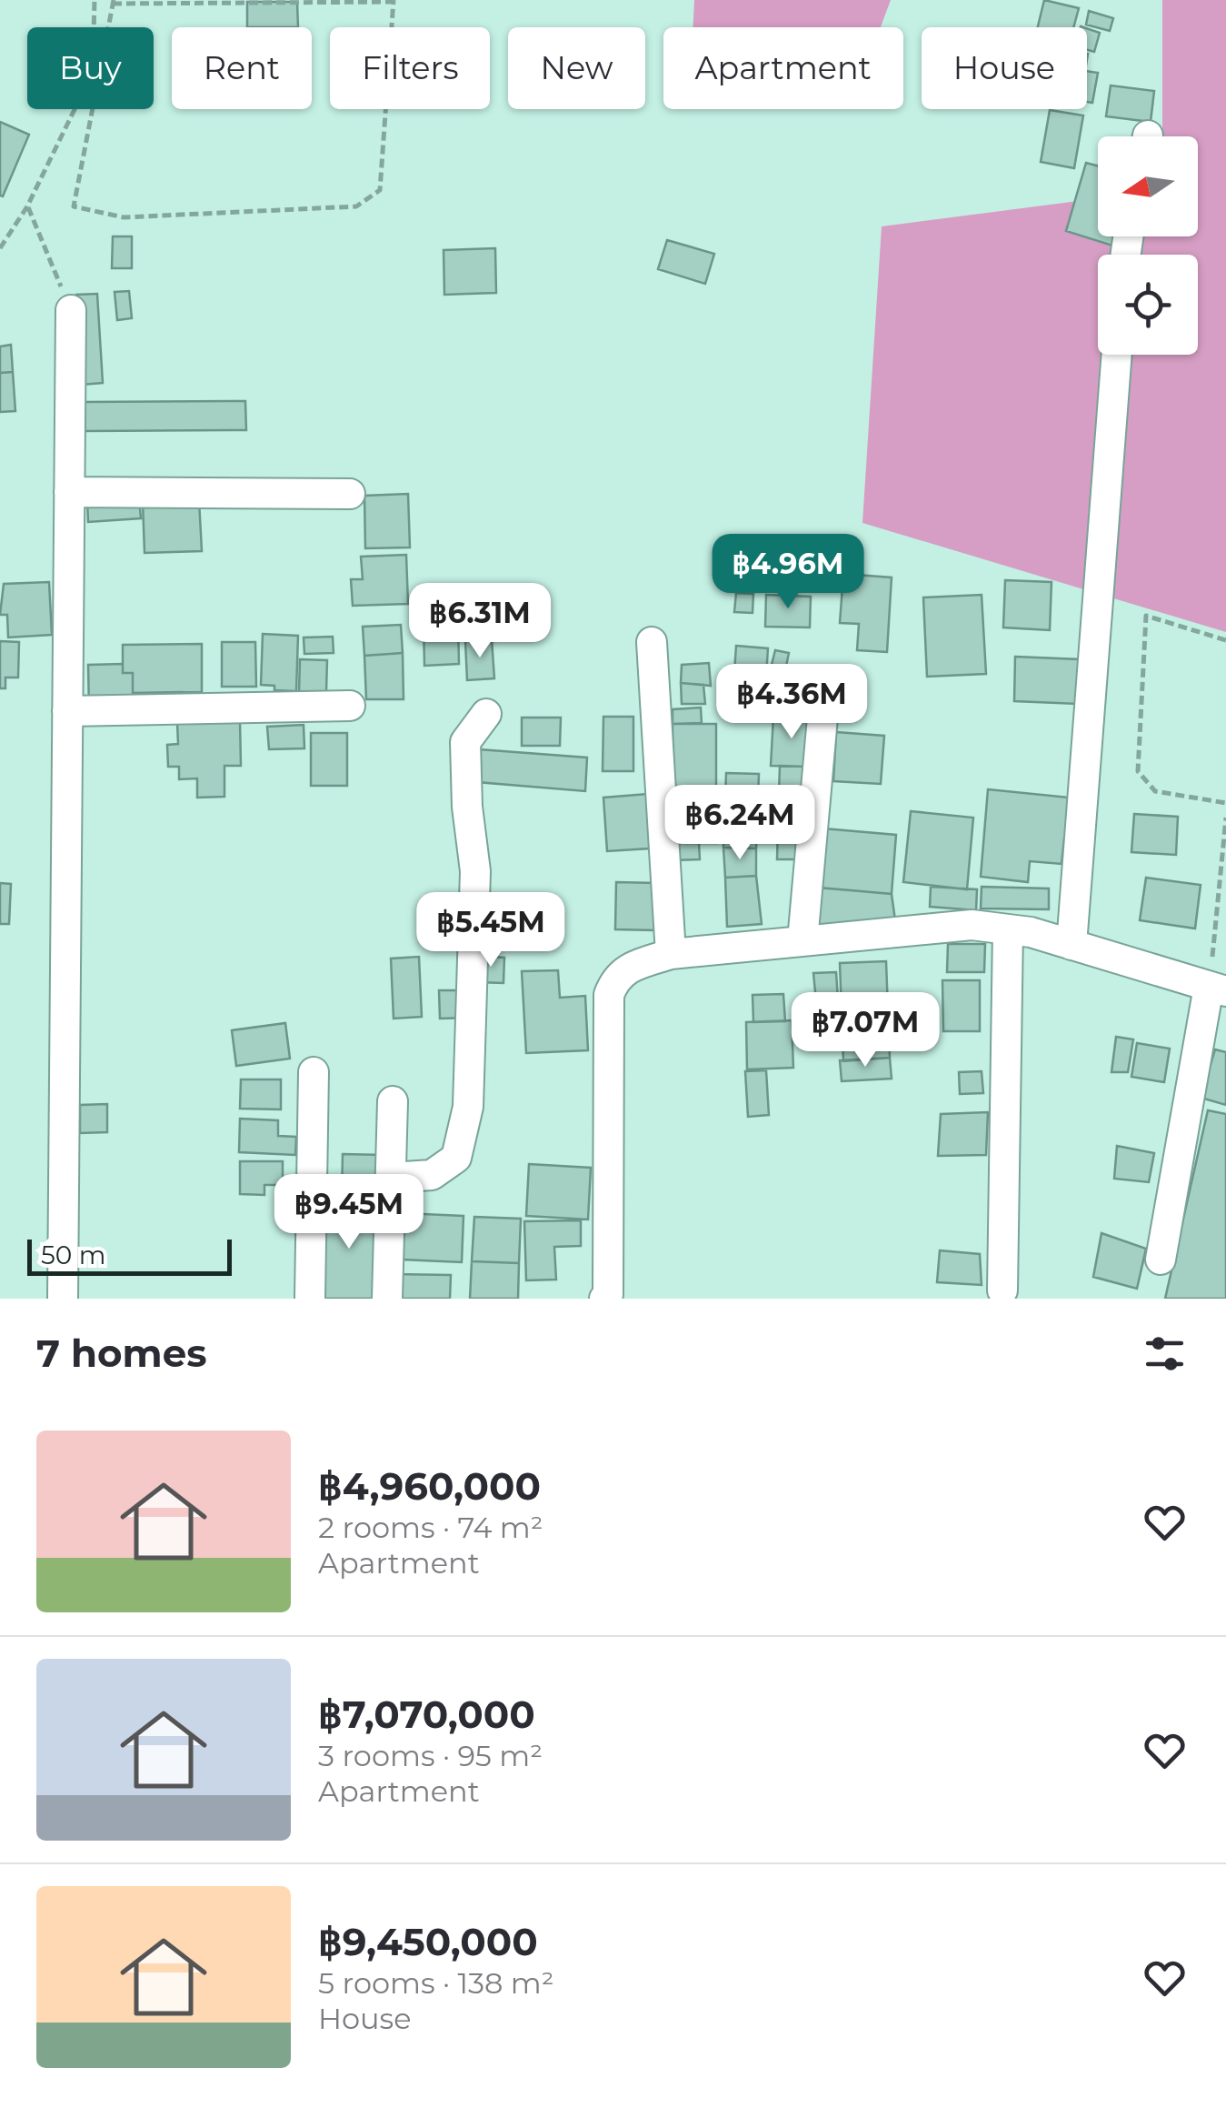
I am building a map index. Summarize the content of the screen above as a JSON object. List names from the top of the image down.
{
  "scale_bar": "50 m",
  "north": "left",
  "page": {
    "chip": [
      "Buy",
      "Rent",
      "Filters",
      "New",
      "Apartment",
      "House"
    ],
    "price": [
      "฿4.96M",
      "฿6.31M",
      "฿4.36M",
      "฿6.24M",
      "฿5.45M",
      "฿7.07M",
      "฿9.45M"
    ],
    "scale": "50 m",
    "heading": "7 homes",
    "list": [
      {
        "name": "฿4,960,000",
        "note": "2 rooms · 74 m² · Apartment"
      },
      {
        "name": "฿7,070,000",
        "note": "3 rooms · 95 m² · Apartment"
      },
      {
        "name": "฿9,450,000",
        "note": "5 rooms · 138 m² · House"
      }
    ]
  }
}
